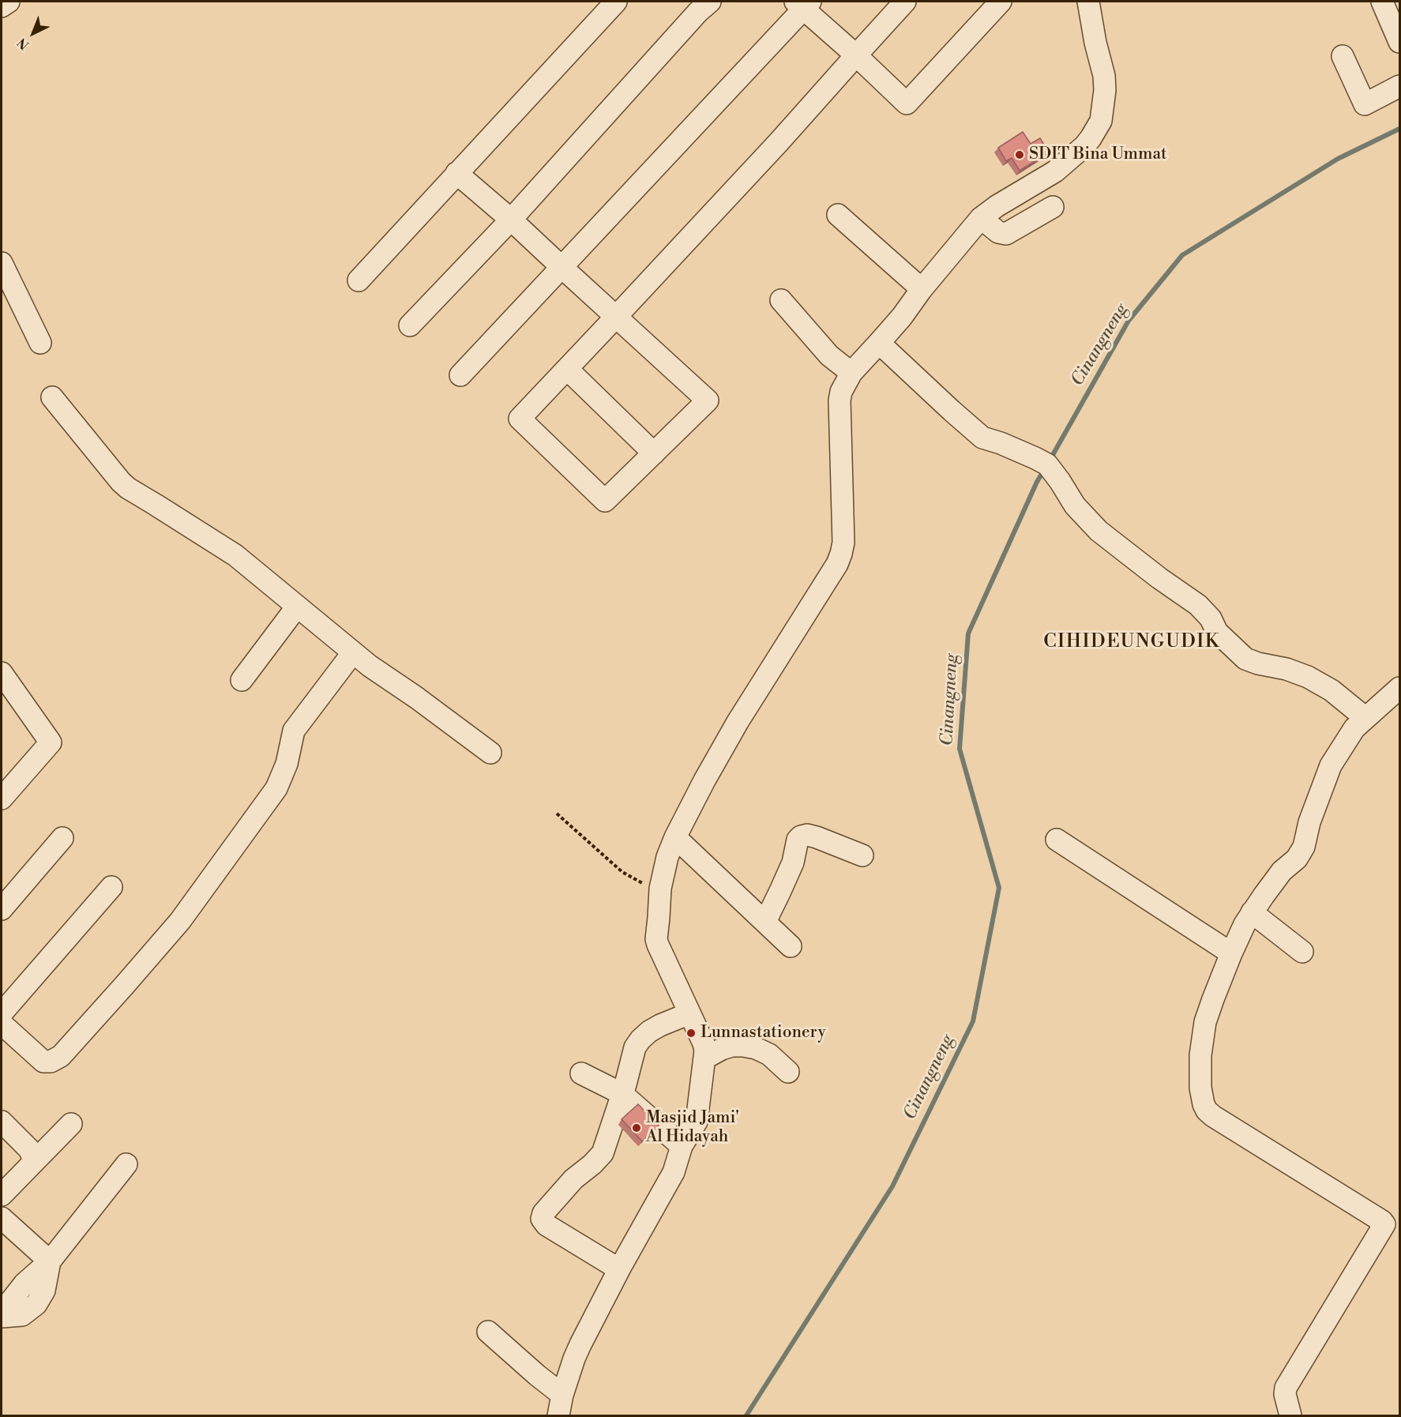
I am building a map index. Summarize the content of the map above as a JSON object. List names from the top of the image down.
{
  "districts": ["CIHIDEUNGUDIK"],
  "water": ["Cinangneng"],
  "places": ["SDIT Bina Ummat", "Lunnastationery", "Masjid Jami' Al Hidayah"],
  "north": "bottom left"
}
